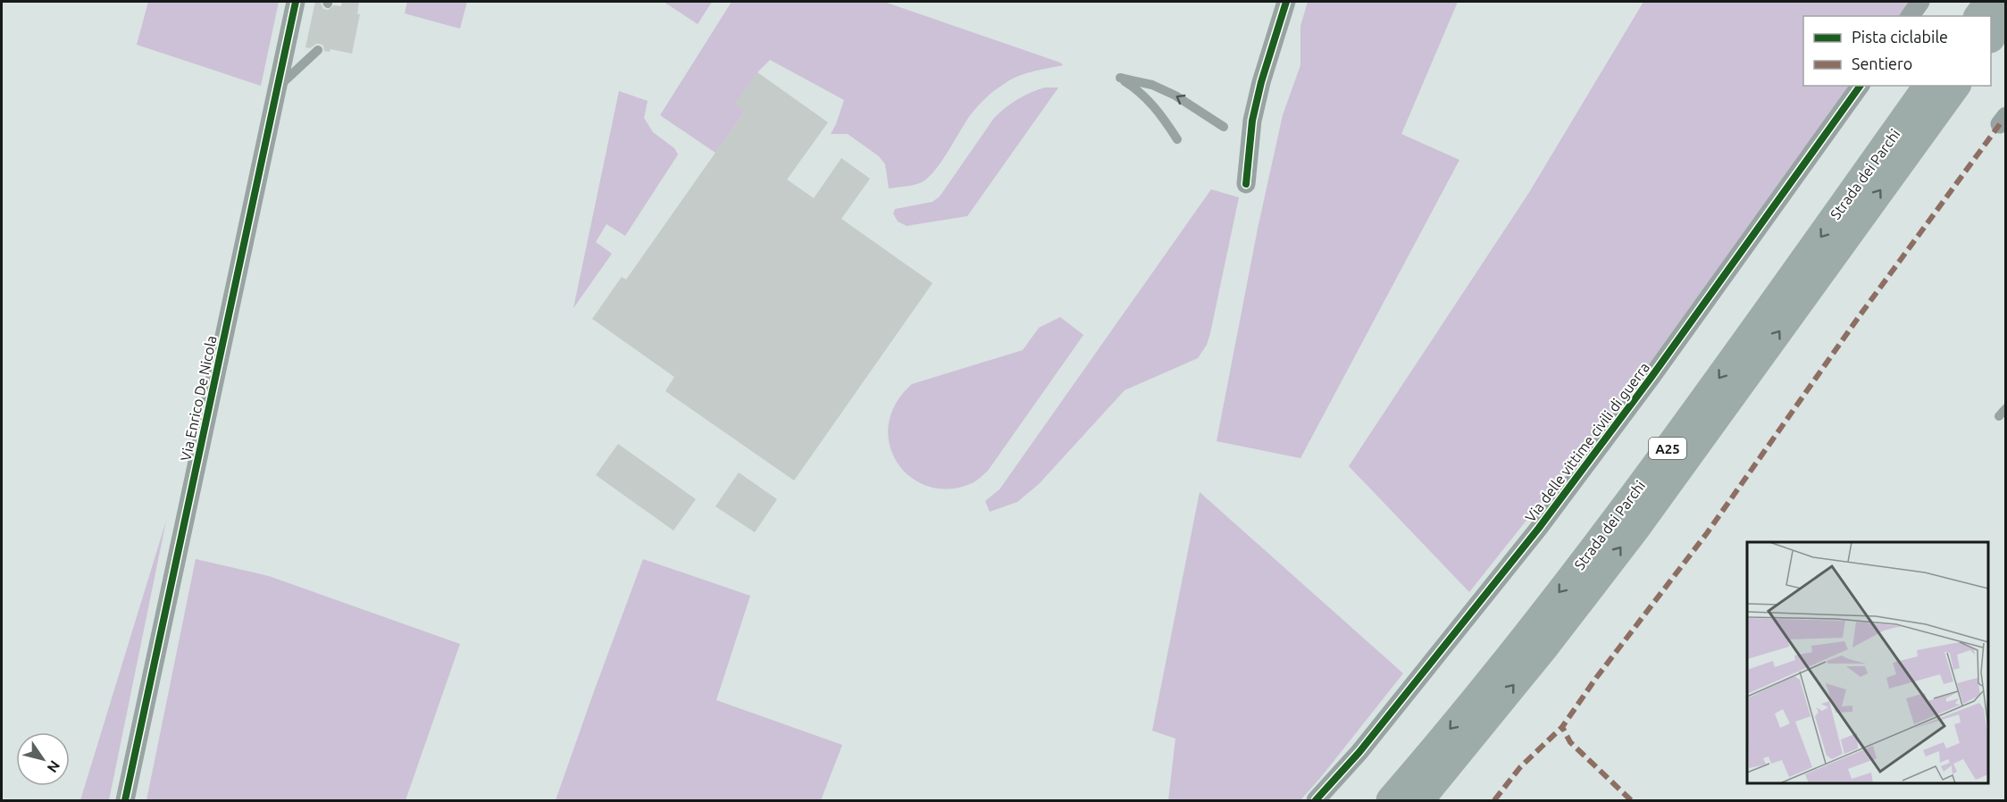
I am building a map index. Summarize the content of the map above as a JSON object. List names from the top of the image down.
{
  "streets": {
    "highway": ["Strada dei Parchi", "A25"],
    "street": ["Via Enrico De Nicola", "Via delle vittime civili di guerra"]
  },
  "legend": ["Pista ciclabile", "Sentiero"],
  "north": "bottom right"
}
